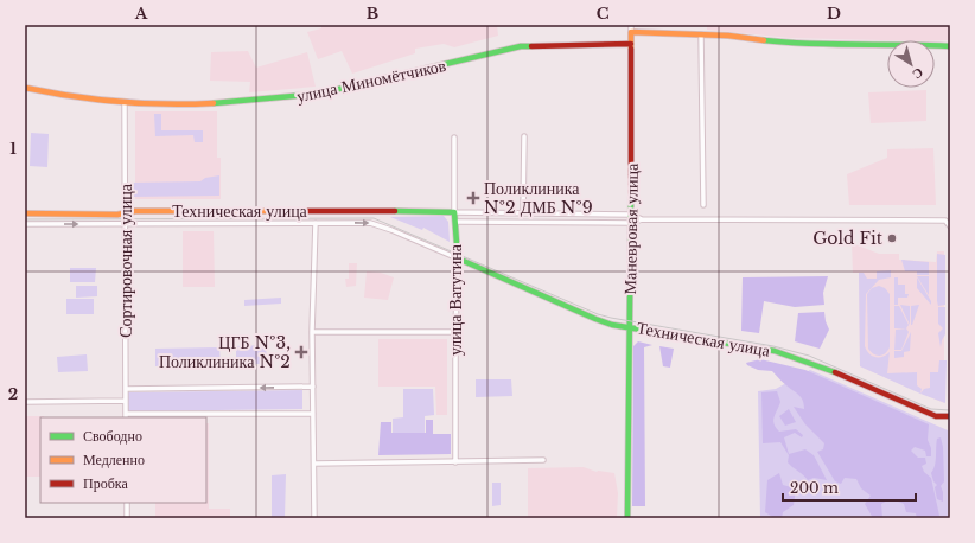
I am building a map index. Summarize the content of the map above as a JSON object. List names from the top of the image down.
{
  "streets": {
    "street": [
      "улица Миномётчиков",
      "Техническая улица",
      "Маневровая улица",
      "Сортировочная улица",
      "улица Ватутина"
    ]
  },
  "crossings": [
    ["улица Миномётчиков", "Маневровая улица"],
    ["улица Миномётчиков", "Сортировочная улица"],
    ["Техническая улица", "Маневровая улица"],
    ["Техническая улица", "Сортировочная улица"],
    ["Техническая улица", "улица Ватутина"]
  ],
  "places": {
    "health": ["Поликлиника №2 ДМБ №9", "ЦГБ №3, Поликлиника №2"],
    "other": ["Gold Fit"]
  },
  "legend": ["Свободно", "Медленно", "Пробка"],
  "scale_bar": "200 m",
  "north": "bottom right",
  "grid": {
    "columns": [
      "A",
      "B",
      "C",
      "D"
    ],
    "rows": ["1", "2"]
  }
}
